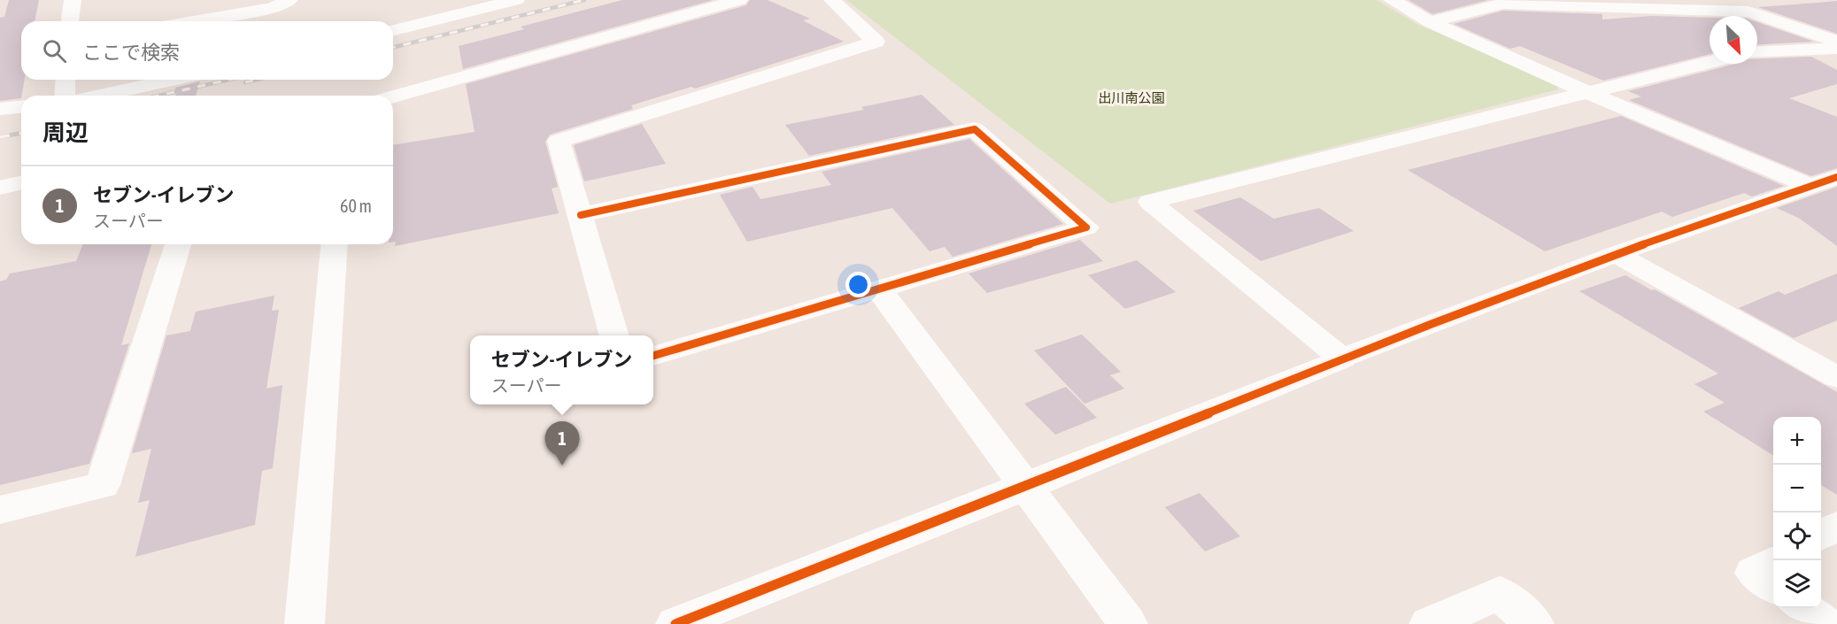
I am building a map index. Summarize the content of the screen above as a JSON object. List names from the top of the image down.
{
  "parks": ["出川南公園"],
  "north": "bottom right",
  "page": {
    "search": "ここで検索",
    "heading": "周辺",
    "list": [
      {
        "mark": "1",
        "name": "セブン-イレブン",
        "note": "スーパー",
        "value": "60 m"
      }
    ],
    "popup": ["セブン-イレブン", "スーパー"],
    "map_buttons": ["+", "−"],
    "pins": "1"
  }
}
